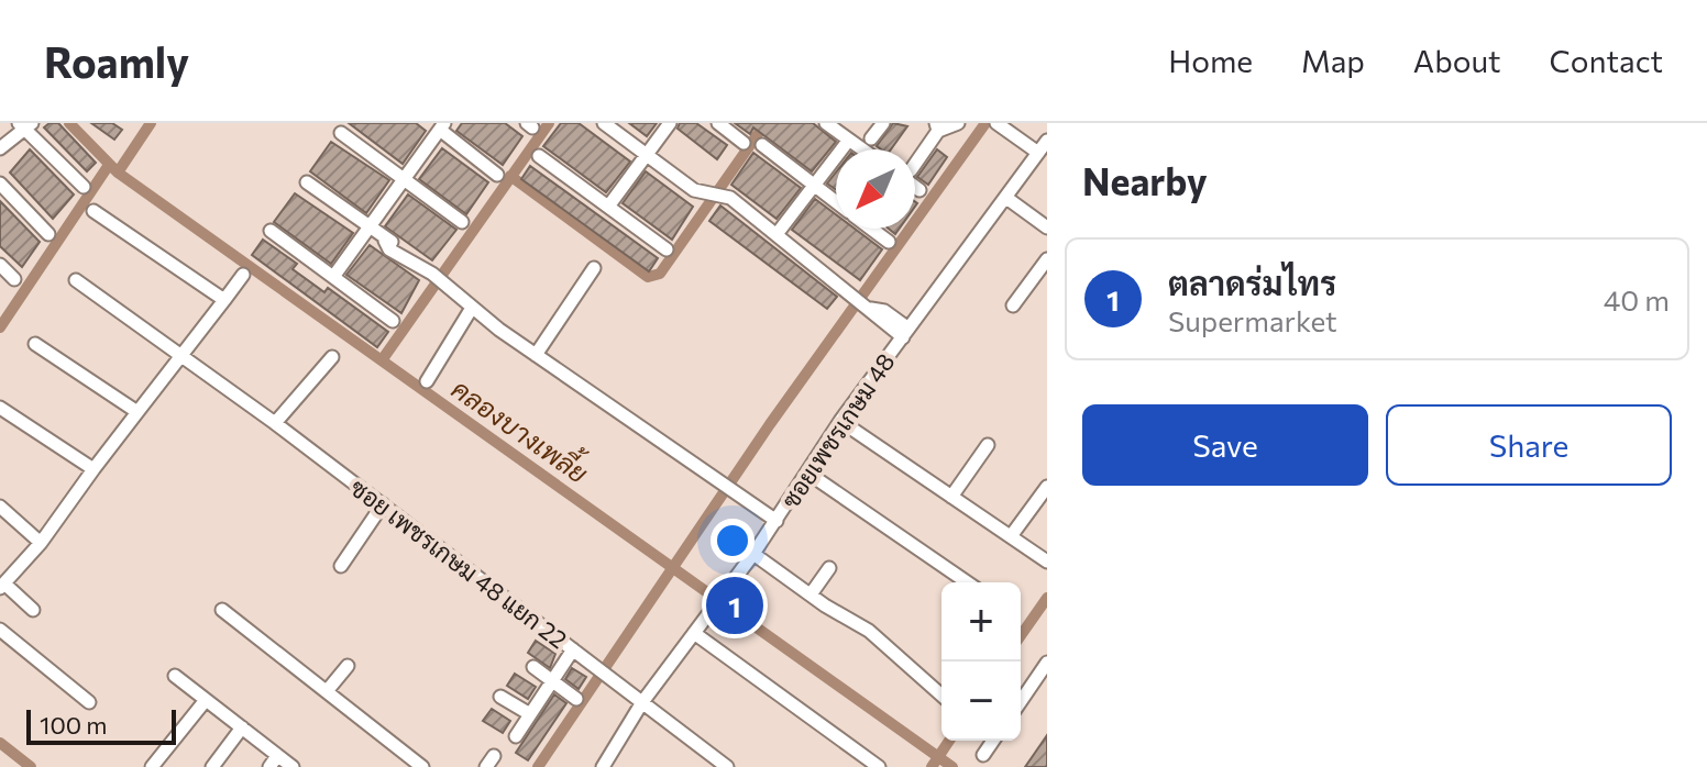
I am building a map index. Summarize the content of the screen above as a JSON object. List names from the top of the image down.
{
  "streets": {
    "street": ["ซอยเพชรเกษม 48", "ซอย เพชรเกษม 48 แยก 22"]
  },
  "crossings": [
    ["ซอยเพชรเกษม 48", "ซอย เพชรเกษม 48 แยก 22"]
  ],
  "water": ["คลองบางเพลี้ย"],
  "scale_bar": "100 m",
  "north": "bottom left",
  "page": {
    "header": "Roamly",
    "nav": [
      "Home",
      "Map",
      "About",
      "Contact"
    ],
    "heading": "Nearby",
    "list": [
      {
        "mark": "1",
        "name": "ตลาดร่มไทร",
        "note": "Supermarket",
        "value": "40 m"
      }
    ],
    "buttons": ["Save", "Share"],
    "pins": "1",
    "map_buttons": ["+", "−"],
    "scale": "100 m"
  }
}
